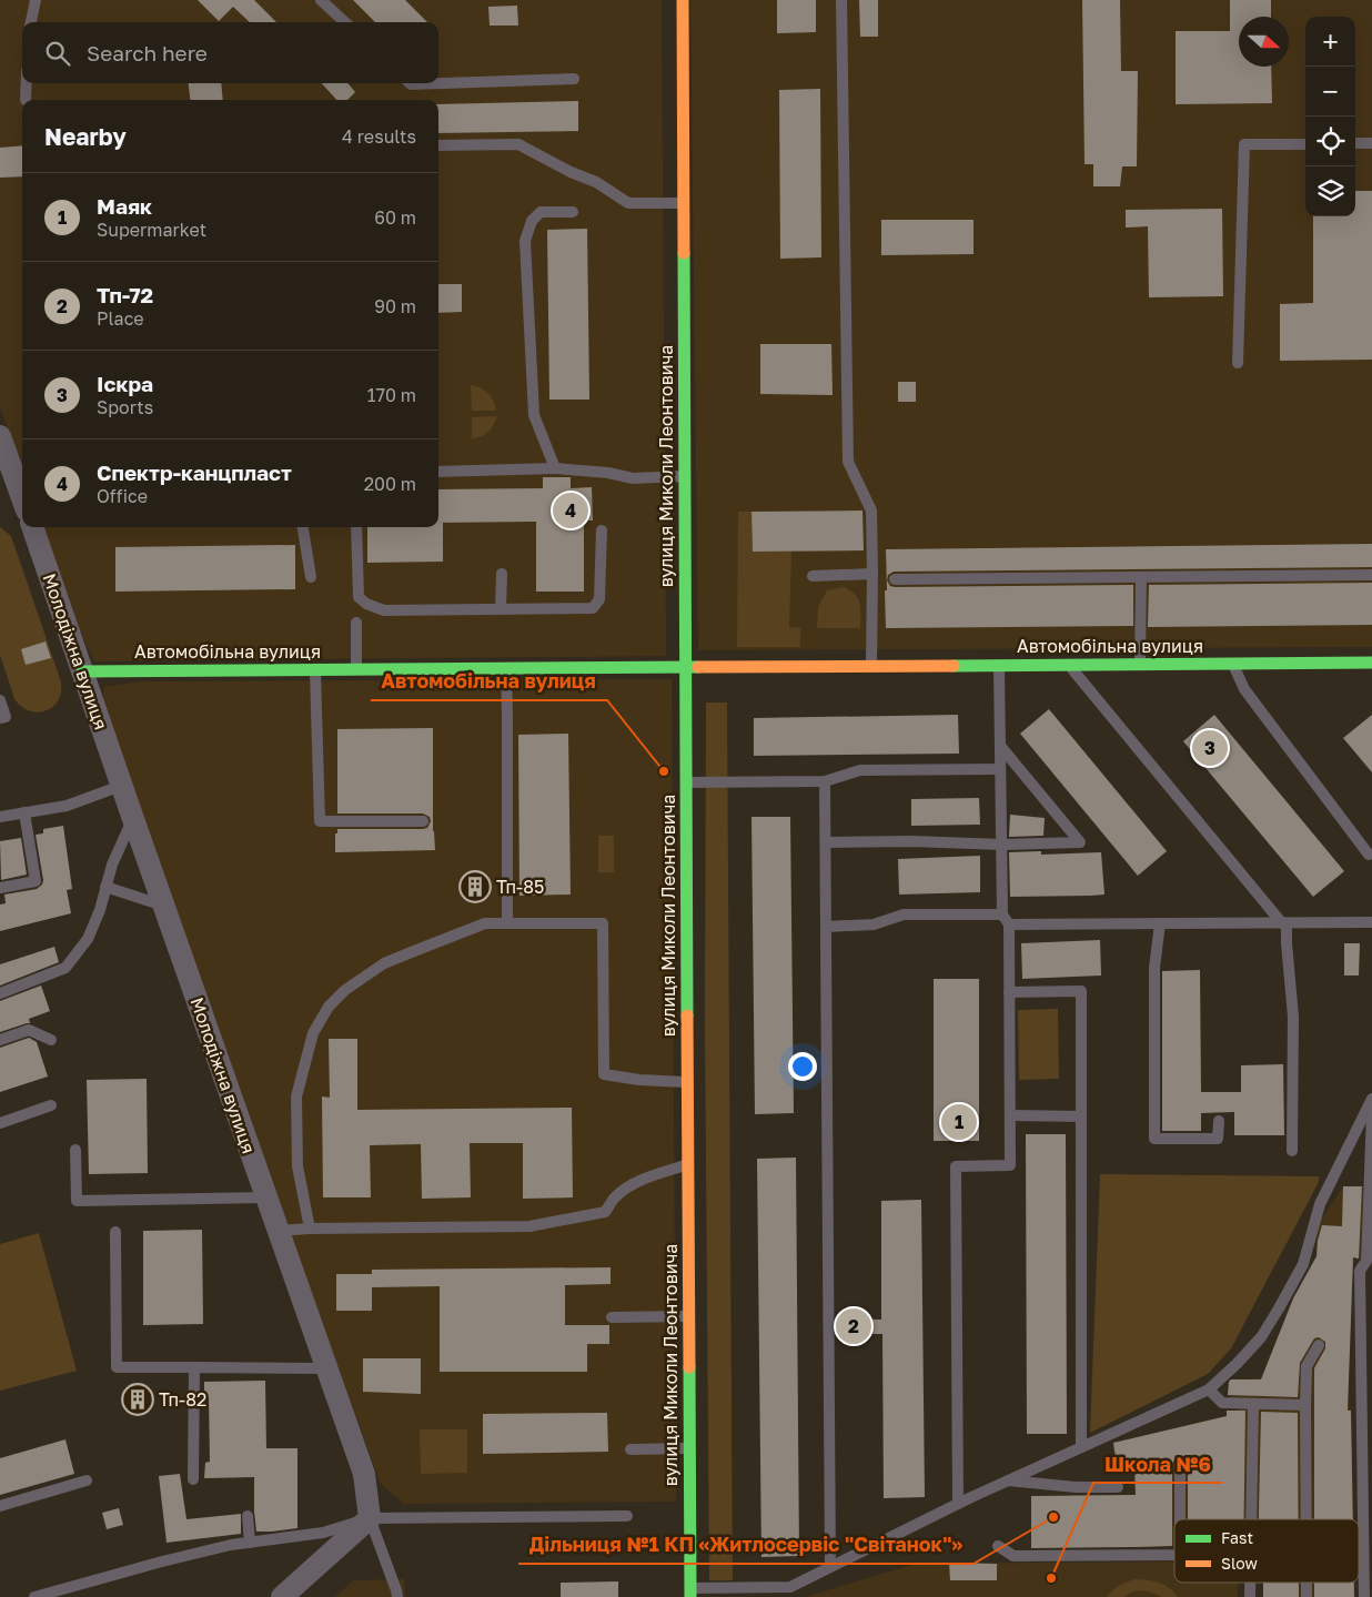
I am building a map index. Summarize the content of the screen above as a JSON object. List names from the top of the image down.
{
  "streets": {
    "street": ["вулиця Миколи Леонтовича", "Автомобільна вулиця", "Молодіжна вулиця"]
  },
  "crossings": [
    ["вулиця Миколи Леонтовича", "Автомобільна вулиця"],
    ["Автомобільна вулиця", "Молодіжна вулиця"]
  ],
  "places": {
    "other": ["Автомобільна вулиця", "Дільниця №1 КП «Житлосервіс \"Світанок\"»", "Школа №6"],
    "building": ["Тп-85", "Тп-82"]
  },
  "legend": ["Fast", "Slow"],
  "north": "right",
  "page": {
    "map_buttons": ["+", "−"],
    "search": "Search here",
    "heading": ["Nearby", "4 results"],
    "list": [
      {
        "mark": "1",
        "name": "Маяк",
        "note": "Supermarket",
        "value": "60 m"
      },
      {
        "mark": "2",
        "name": "Тп-72",
        "note": "Place",
        "value": "90 m"
      },
      {
        "mark": "3",
        "name": "Іскра",
        "note": "Sports",
        "value": "170 m"
      },
      {
        "mark": "4",
        "name": "Спектр-канцпласт",
        "note": "Office",
        "value": "200 m"
      }
    ],
    "pins": [
      "4",
      "3",
      "1",
      "2"
    ]
  }
}
